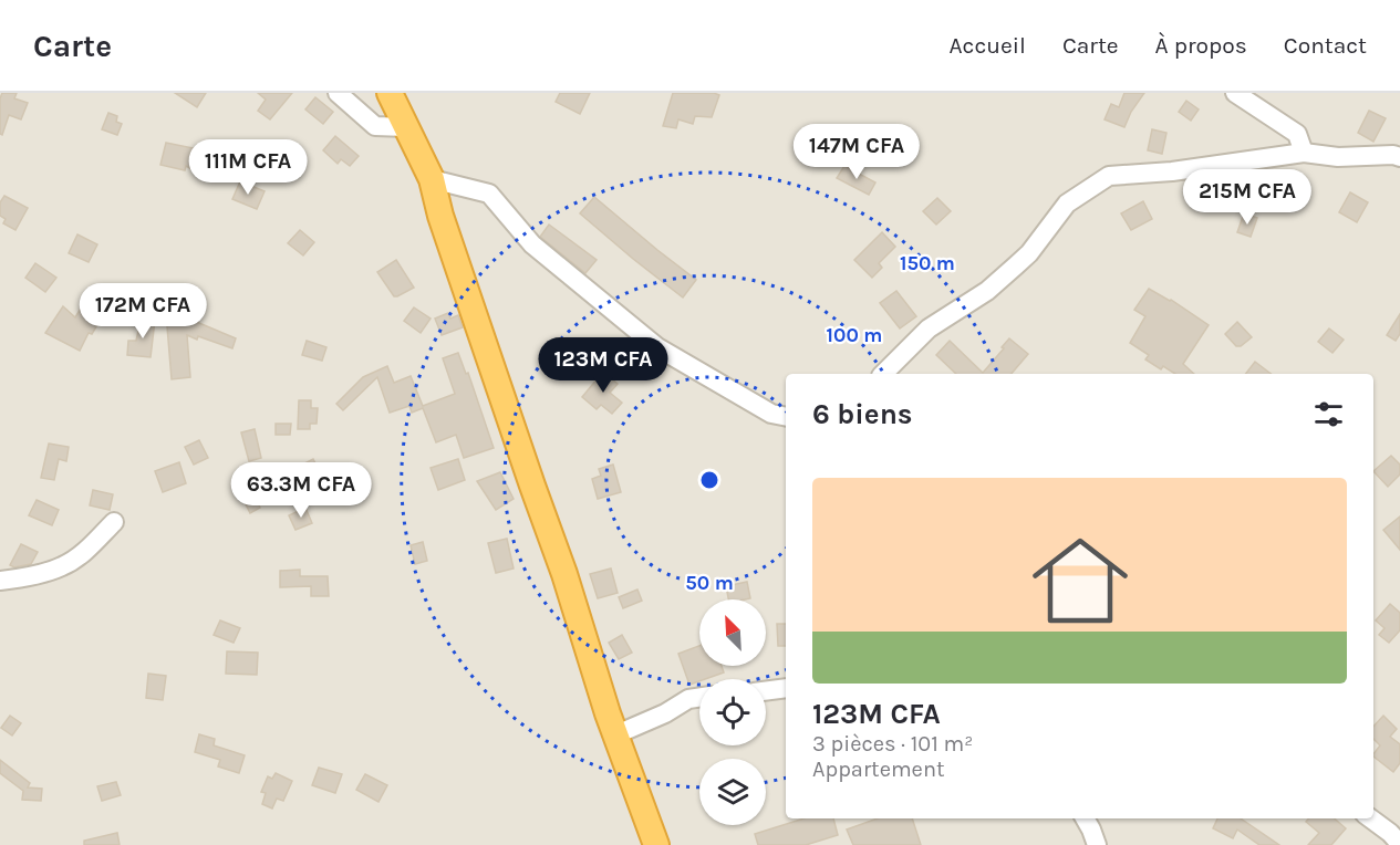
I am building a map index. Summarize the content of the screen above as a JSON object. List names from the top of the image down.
{
  "north": "top left",
  "page": {
    "header": "Carte",
    "nav": [
      "Accueil",
      "Carte",
      "À propos",
      "Contact"
    ],
    "price": [
      "147M CFA",
      "111M CFA",
      "215M CFA",
      "172M CFA",
      "123M CFA",
      "63.3M CFA"
    ],
    "heading": "6 biens",
    "list": [
      {
        "name": "123M CFA",
        "note": "3 pièces · 101 m² · Appartement"
      }
    ]
  },
  "rings": ["150 m", "100 m", "50 m"]
}
